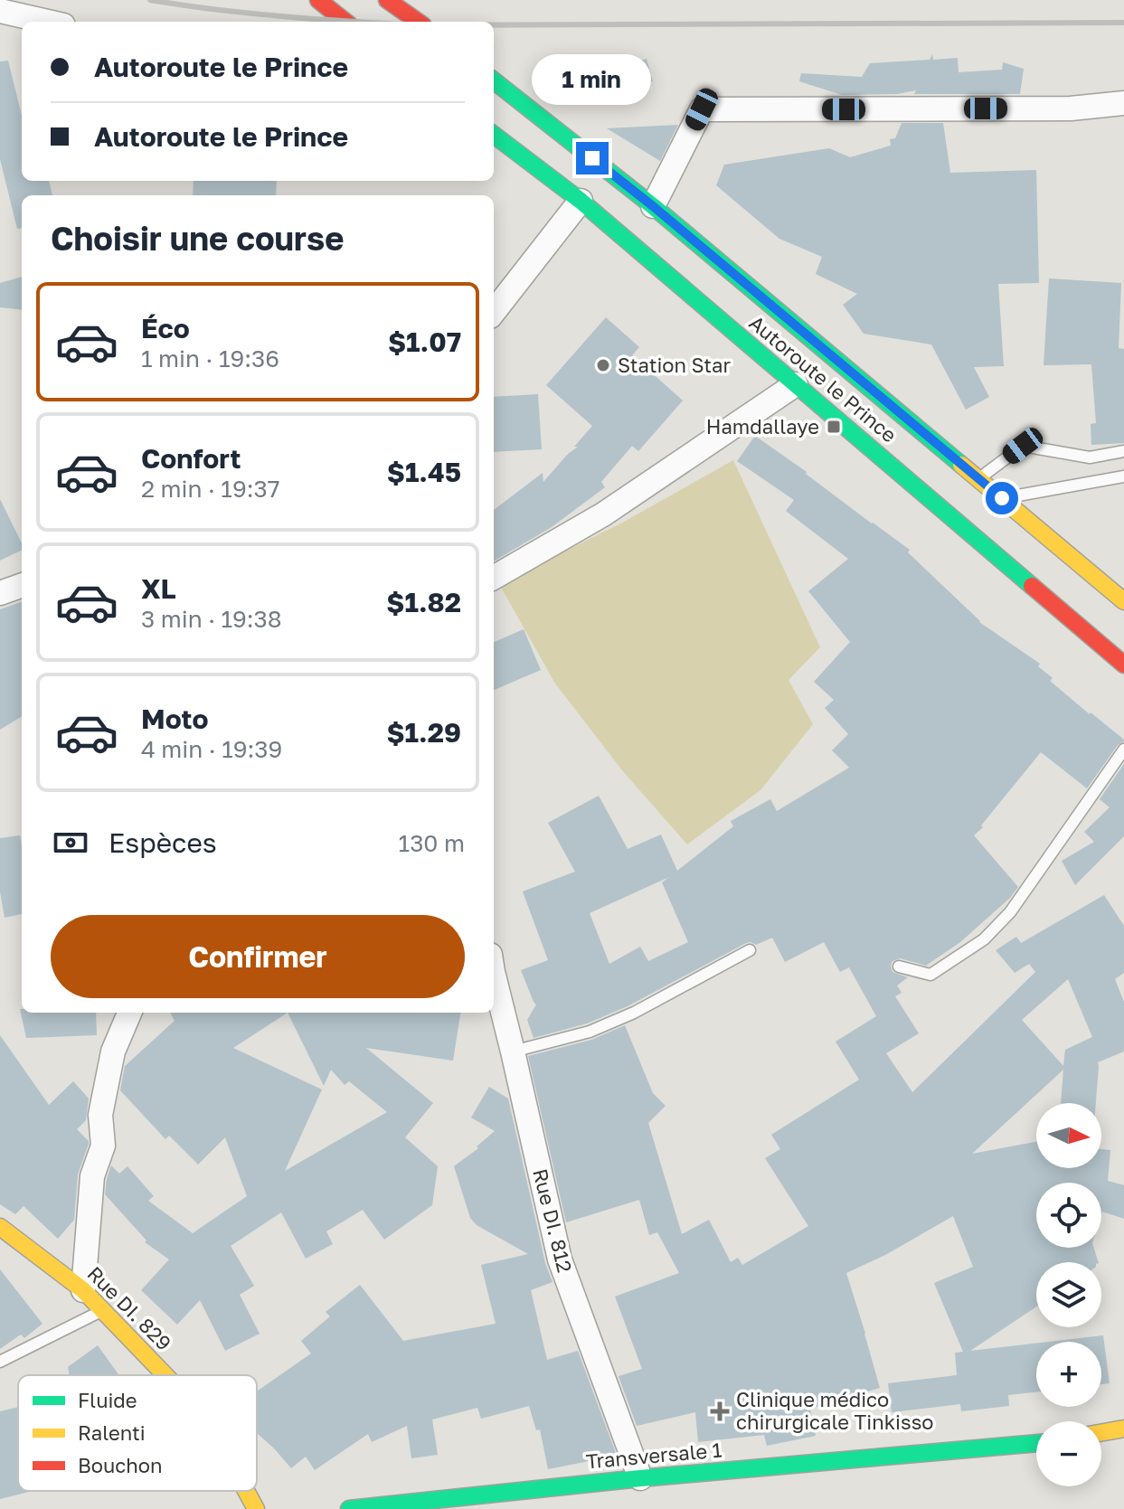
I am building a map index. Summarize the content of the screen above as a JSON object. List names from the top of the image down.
{
  "streets": {
    "main road": ["Autoroute le Prince", "Rue DI. 829", "Transversale 1"],
    "street": ["Rue DI. 812"]
  },
  "crossings": [
    ["Rue DI. 812", "Transversale 1"]
  ],
  "places": {
    "other": ["Station Star"],
    "transit": ["Hamdallaye"],
    "health": ["Clinique médico chirurgicale Tinkisso"]
  },
  "legend": ["Fluide", "Ralenti", "Bouchon"],
  "north": "right",
  "page": {
    "banner": ["Autoroute le Prince", "Autoroute le Prince"],
    "bubble": "1 min",
    "heading": "Choisir une course",
    "list": [
      {
        "name": "Éco",
        "note": "1 min · 19:36",
        "value": "$1.07"
      },
      {
        "name": "Confort",
        "note": "2 min · 19:37",
        "value": "$1.45"
      },
      {
        "name": "XL",
        "note": "3 min · 19:38",
        "value": "$1.82"
      },
      {
        "name": "Moto",
        "note": "4 min · 19:39",
        "value": "$1.29"
      }
    ],
    "pay": ["Espèces", "130 m"],
    "buttons": "Confirmer",
    "map_buttons": ["+", "−"]
  }
}
